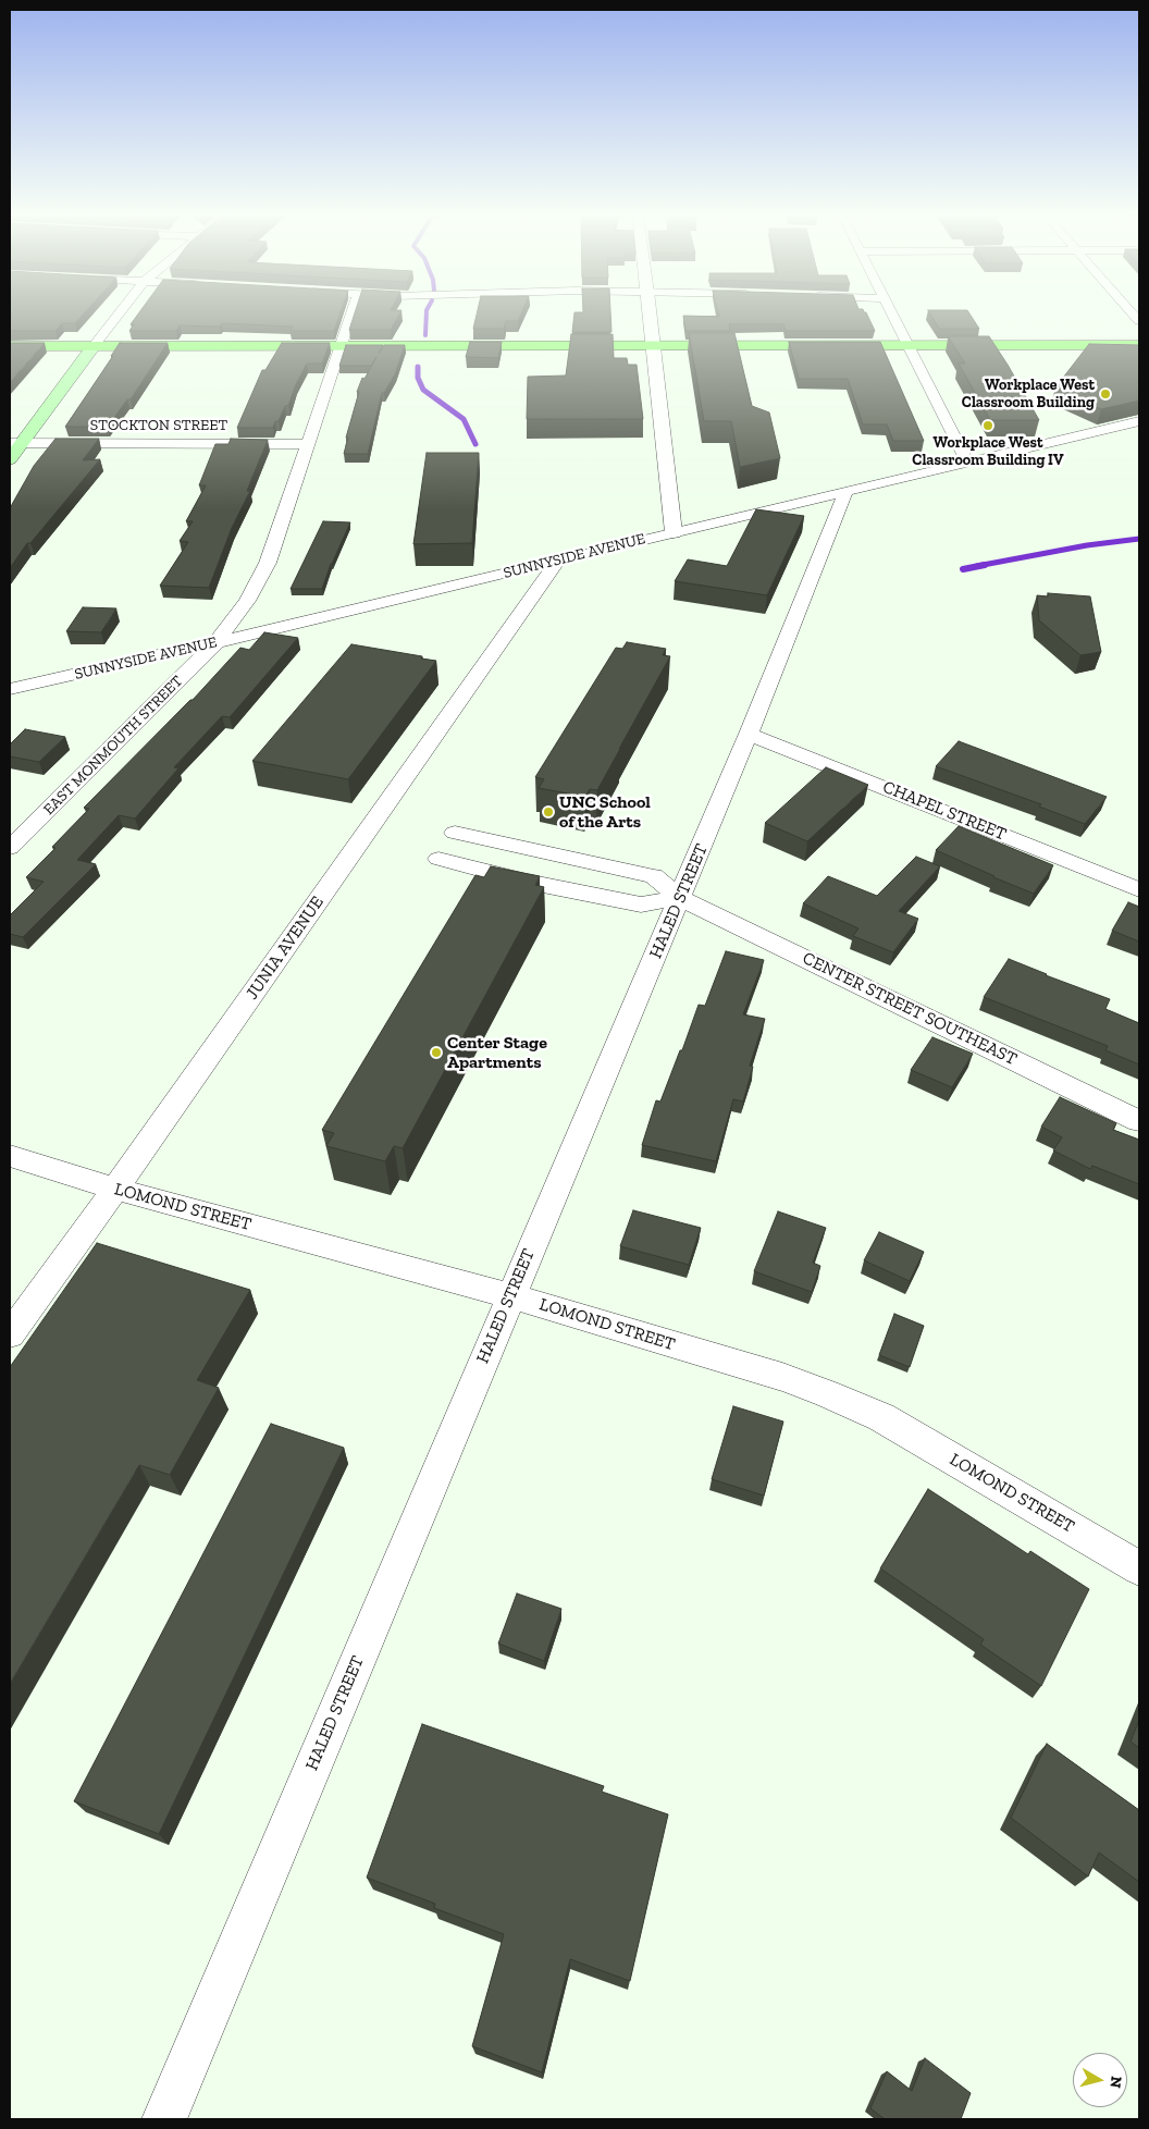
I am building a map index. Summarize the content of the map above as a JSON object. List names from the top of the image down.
{
  "streets": {
    "street": [
      "STOCKTON STREET",
      "SUNNYSIDE AVENUE",
      "EAST MONMOUTH STREET",
      "CHAPEL STREET",
      "HALED STREET",
      "JUNIA AVENUE",
      "CENTER STREET SOUTHEAST",
      "LOMOND STREET"
    ]
  },
  "crossings": [
    ["STOCKTON STREET", "EAST MONMOUTH STREET"],
    ["SUNNYSIDE AVENUE", "EAST MONMOUTH STREET"],
    ["SUNNYSIDE AVENUE", "HALED STREET"],
    ["SUNNYSIDE AVENUE", "JUNIA AVENUE"],
    ["CHAPEL STREET", "HALED STREET"],
    ["HALED STREET", "CENTER STREET SOUTHEAST"],
    ["HALED STREET", "LOMOND STREET"],
    ["JUNIA AVENUE", "LOMOND STREET"]
  ],
  "places": [
    "Workplace West Classroom Building",
    "Workplace West Classroom Building IV",
    "UNC School of the Arts",
    "Center Stage Apartments"
  ],
  "north": "right"
}
